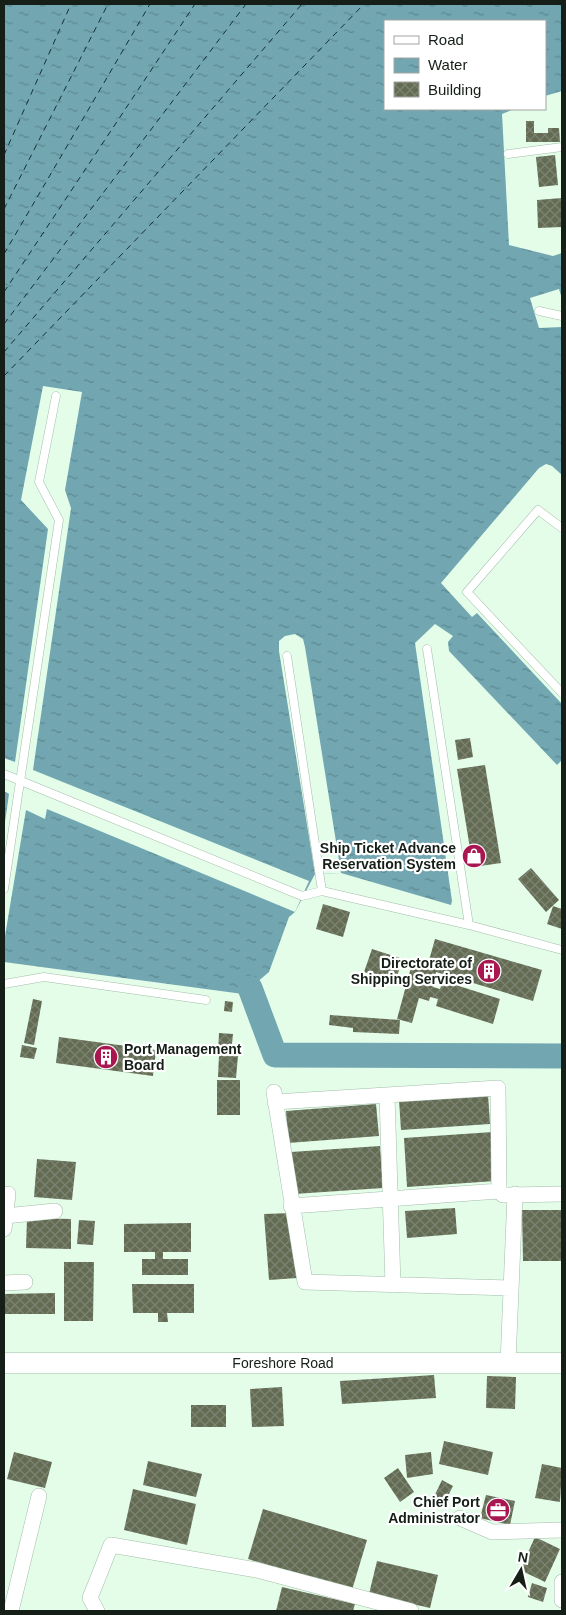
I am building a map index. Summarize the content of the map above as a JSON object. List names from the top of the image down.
{
  "streets": {
    "main road": ["Foreshore Road"]
  },
  "places": {
    "shop": ["Ship Ticket Advance Reservation System"],
    "building": ["Directorate of Shipping Services", "Port Management Board"],
    "office": ["Chief Port Administrator"]
  },
  "legend": ["Road", "Water", "Building"],
  "north": "top"
}
